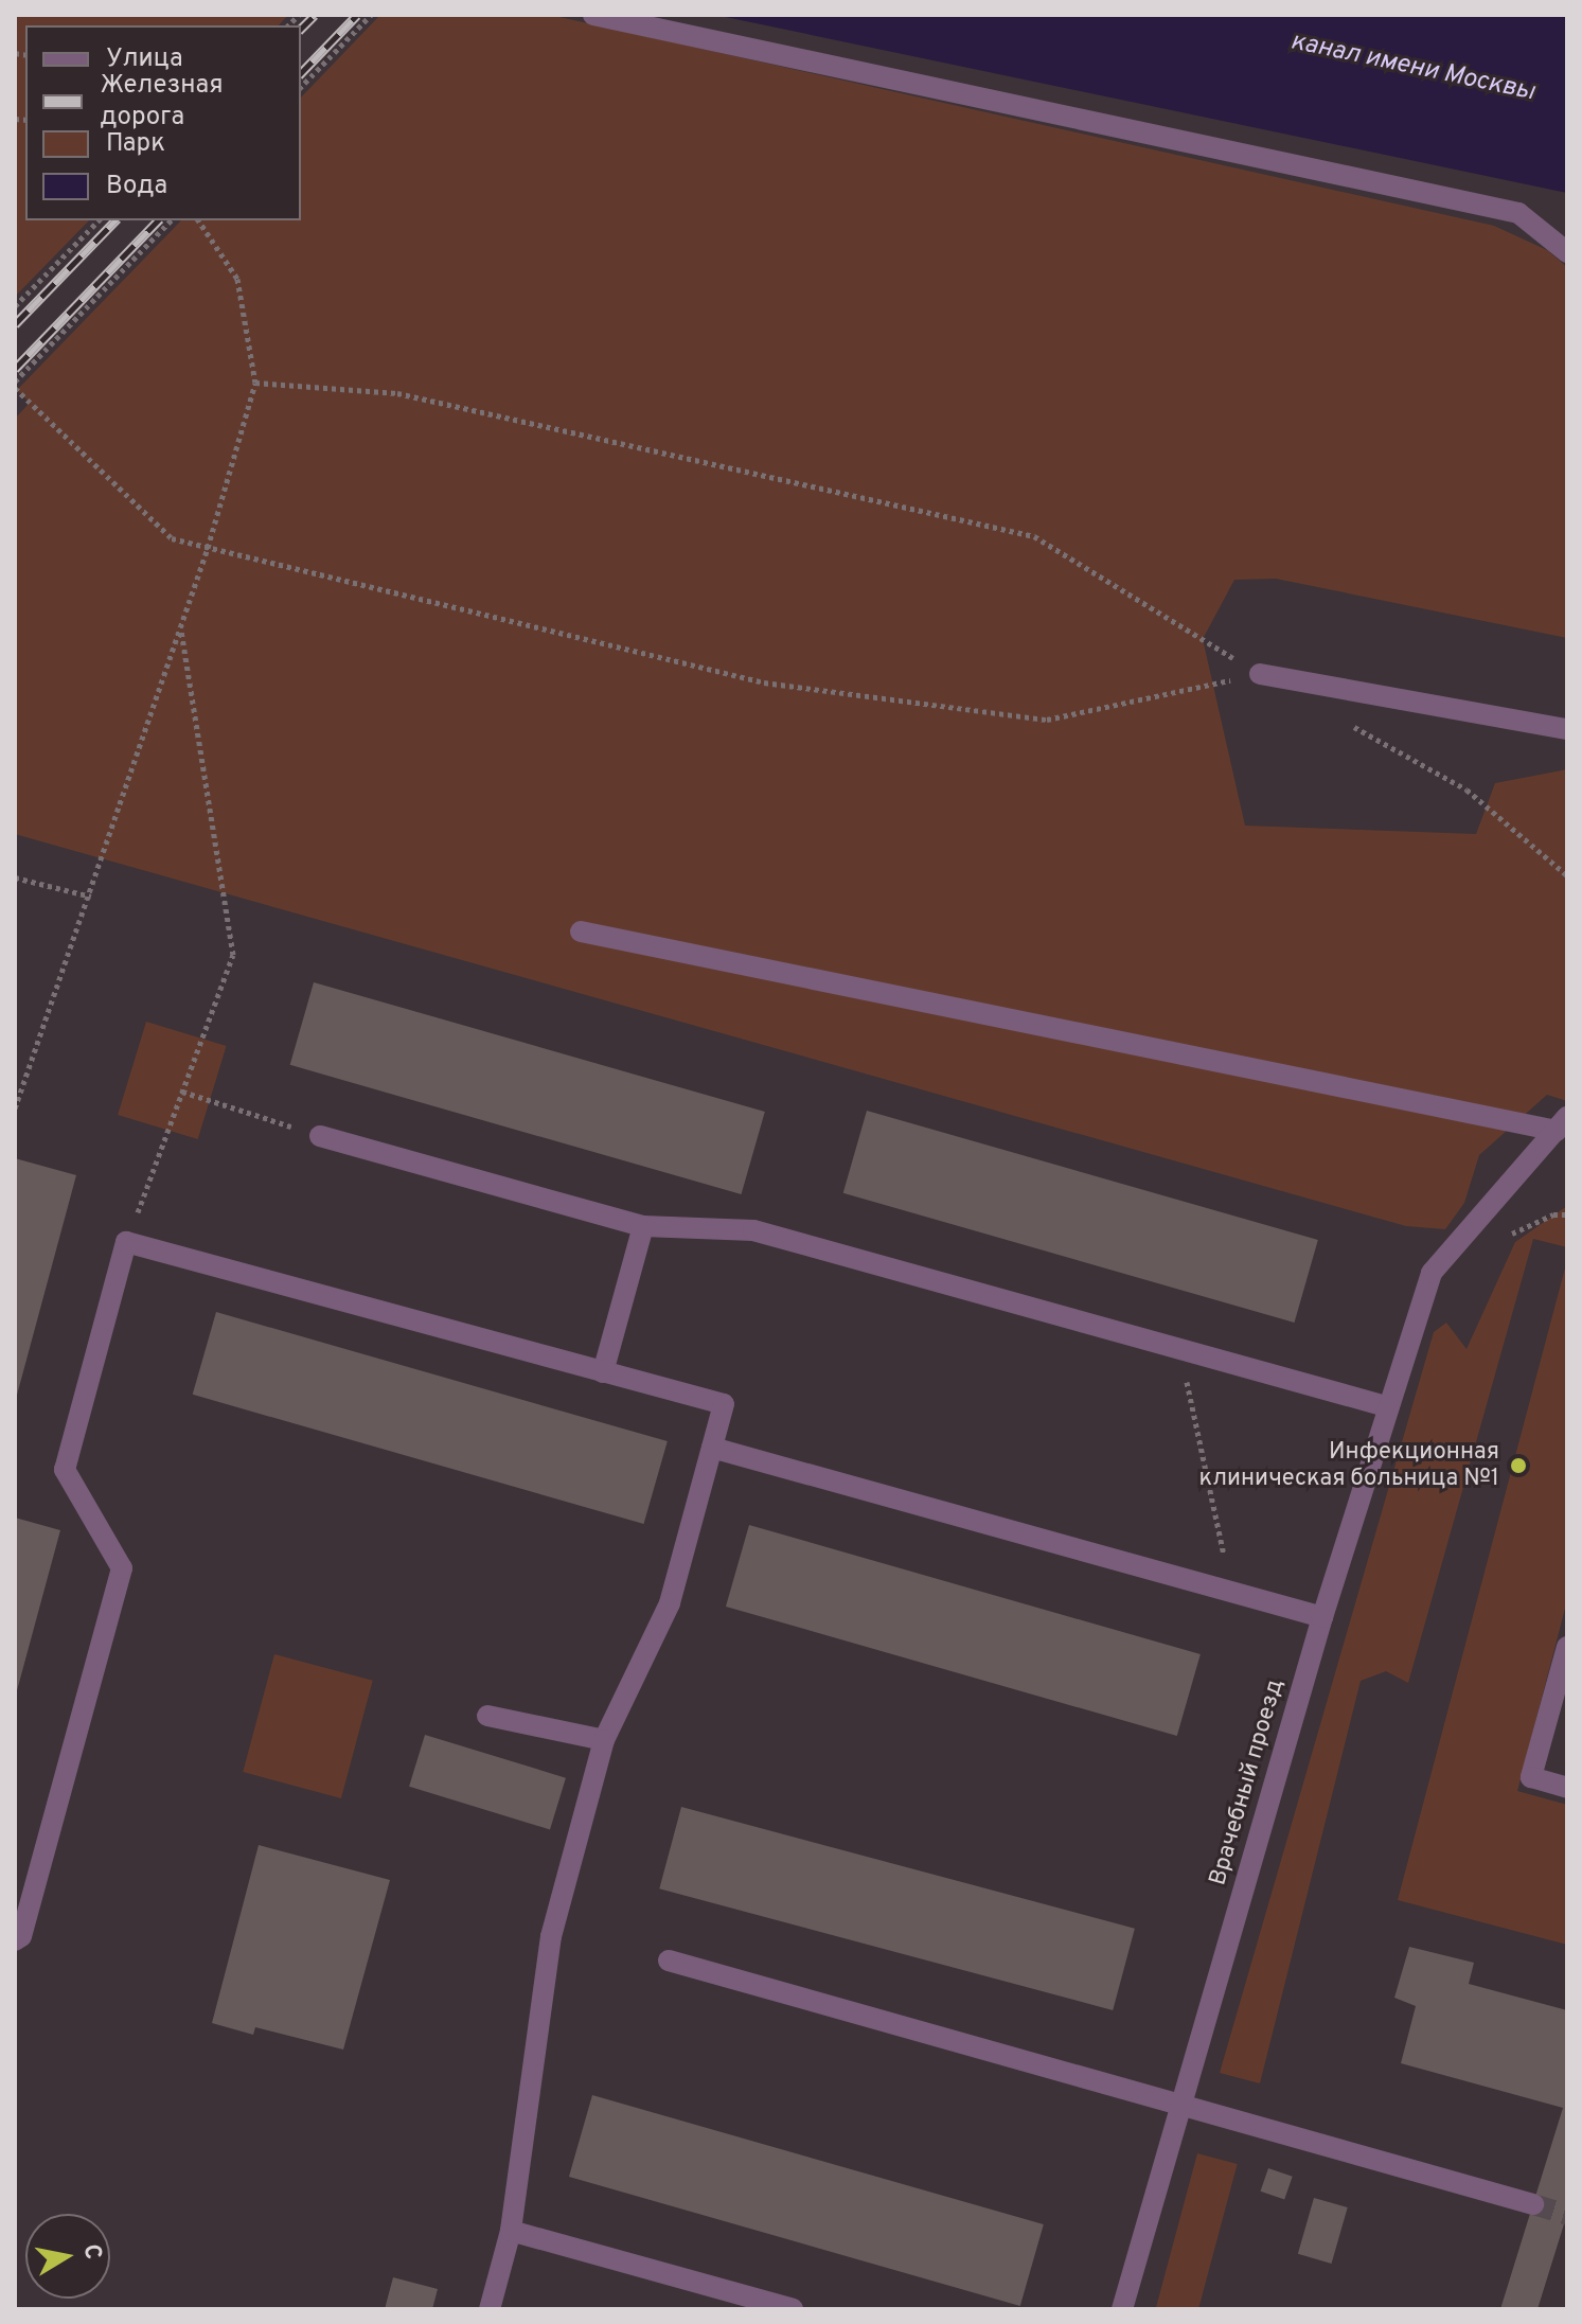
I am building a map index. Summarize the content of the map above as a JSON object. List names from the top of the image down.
{
  "streets": {
    "street": ["Врачебный проезд"]
  },
  "water": ["канал имени Москвы"],
  "places": ["Инфекционная клиническая больница №1"],
  "legend": [
    "Улица",
    "Железная дорога",
    "Парк",
    "Вода"
  ],
  "north": "right"
}
